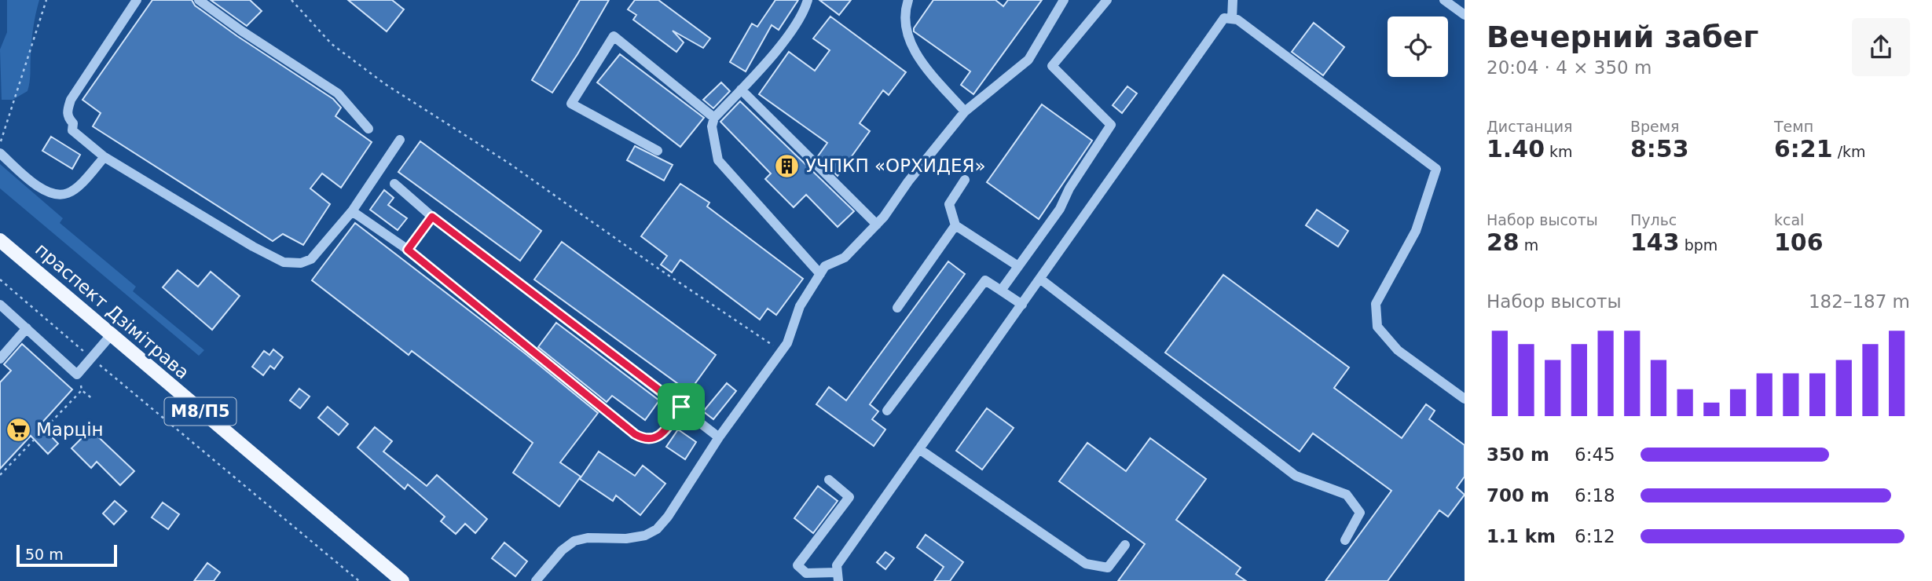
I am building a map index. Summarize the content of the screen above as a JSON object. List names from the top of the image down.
{
  "streets": {
    "main road": ["праспект Дзімітрава", "М8/П5"]
  },
  "places": {
    "building": ["УЧПКП «ОРХИДЕЯ»"],
    "supermarket": ["Марцін"]
  },
  "scale_bar": "50 m",
  "page": {
    "heading": ["Вечерний забег", "20:04 · 4 × 350 m"],
    "stats": [
      ["Дистанция", "1.40 km"],
      ["Время", "8:53"],
      ["Темп", "6:21 /km"],
      ["Набор высоты", "28 m"],
      ["Пульс", "143 bpm"],
      ["kcal", "106"]
    ],
    "chart": ["Набор высоты", "182–187 m"],
    "list": [
      {
        "name": "350 m",
        "note": "6:45"
      },
      {
        "name": "700 m",
        "note": "6:18"
      },
      {
        "name": "1.1 km",
        "note": "6:12"
      }
    ],
    "scale": "50 m"
  }
}
